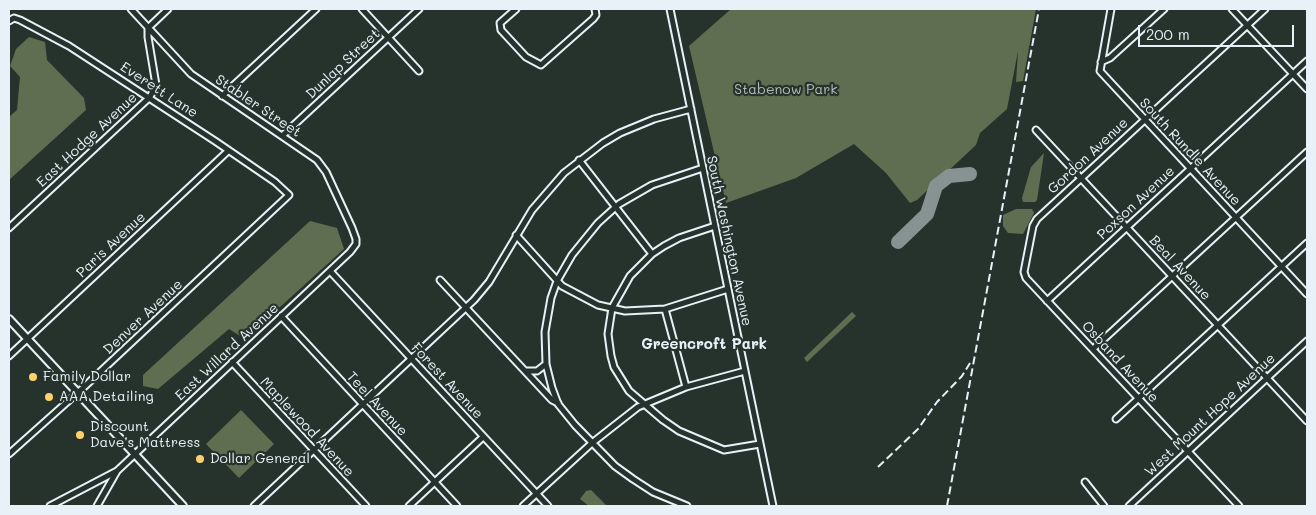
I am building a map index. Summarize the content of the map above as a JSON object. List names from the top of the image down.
{
  "streets": {
    "street": [
      "Dunlap Street",
      "Everett Lane",
      "Stabler Street",
      "East Hodge Avenue",
      "South Rundle Avenue",
      "Gordon Avenue",
      "Poxson Avenue",
      "South Washington Avenue",
      "Paris Avenue",
      "Beal Avenue",
      "Denver Avenue",
      "East Willard Avenue",
      "Osband Avenue",
      "Forest Avenue",
      "Teel Avenue",
      "West Mount Hope Avenue",
      "Maplewood Avenue"
    ]
  },
  "crossings": [
    ["Dunlap Street", "Stabler Street"],
    ["Everett Lane", "East Hodge Avenue"],
    ["Everett Lane", "Paris Avenue"],
    ["Everett Lane", "Denver Avenue"],
    ["Stabler Street", "East Hodge Avenue"],
    ["Stabler Street", "East Willard Avenue"],
    ["South Rundle Avenue", "Gordon Avenue"],
    ["South Rundle Avenue", "Poxson Avenue"],
    ["Gordon Avenue", "Beal Avenue"],
    ["Gordon Avenue", "Osband Avenue"],
    ["Poxson Avenue", "Beal Avenue"],
    ["Poxson Avenue", "Osband Avenue"],
    ["Beal Avenue", "West Mount Hope Avenue"],
    ["East Willard Avenue", "Forest Avenue"],
    ["East Willard Avenue", "Teel Avenue"],
    ["East Willard Avenue", "Maplewood Avenue"],
    ["Osband Avenue", "West Mount Hope Avenue"]
  ],
  "districts": ["Greencroft Park"],
  "parks": ["Stabenow Park"],
  "places": [
    "Family Dollar",
    "AAA Detailing",
    "Discount Dave's Mattress",
    "Dollar General"
  ],
  "scale_bar": "200 m"
}
